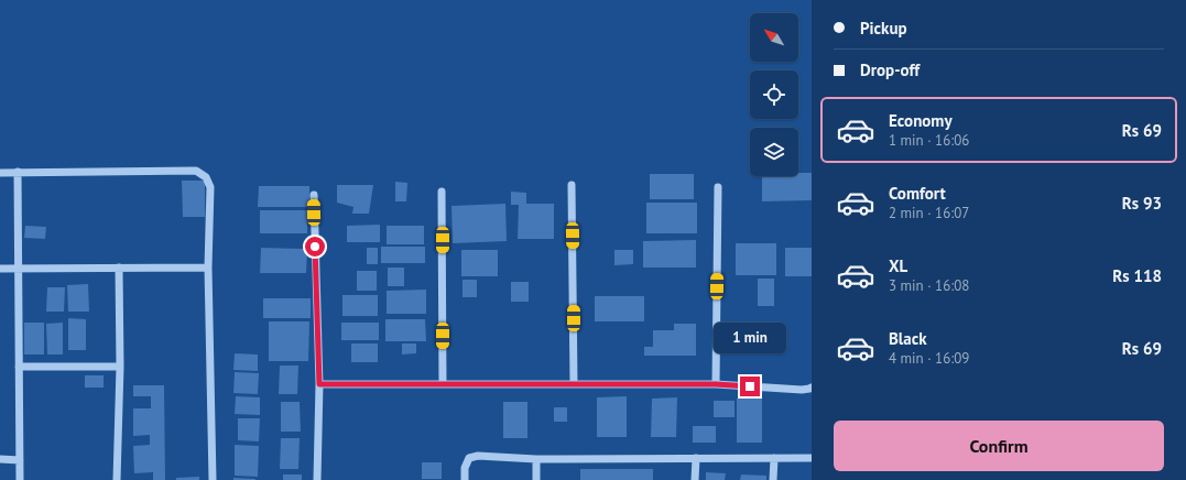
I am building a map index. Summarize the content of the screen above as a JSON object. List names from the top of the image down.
{
  "north": "top left",
  "page": {
    "banner": ["Pickup", "Drop-off"],
    "list": [
      {
        "name": "Economy",
        "note": "1 min · 16:06",
        "value": "Rs 69"
      },
      {
        "name": "Comfort",
        "note": "2 min · 16:07",
        "value": "Rs 93"
      },
      {
        "name": "XL",
        "note": "3 min · 16:08",
        "value": "Rs 118"
      },
      {
        "name": "Black",
        "note": "4 min · 16:09",
        "value": "Rs 69"
      }
    ],
    "bubble": "1 min",
    "buttons": "Confirm"
  }
}
